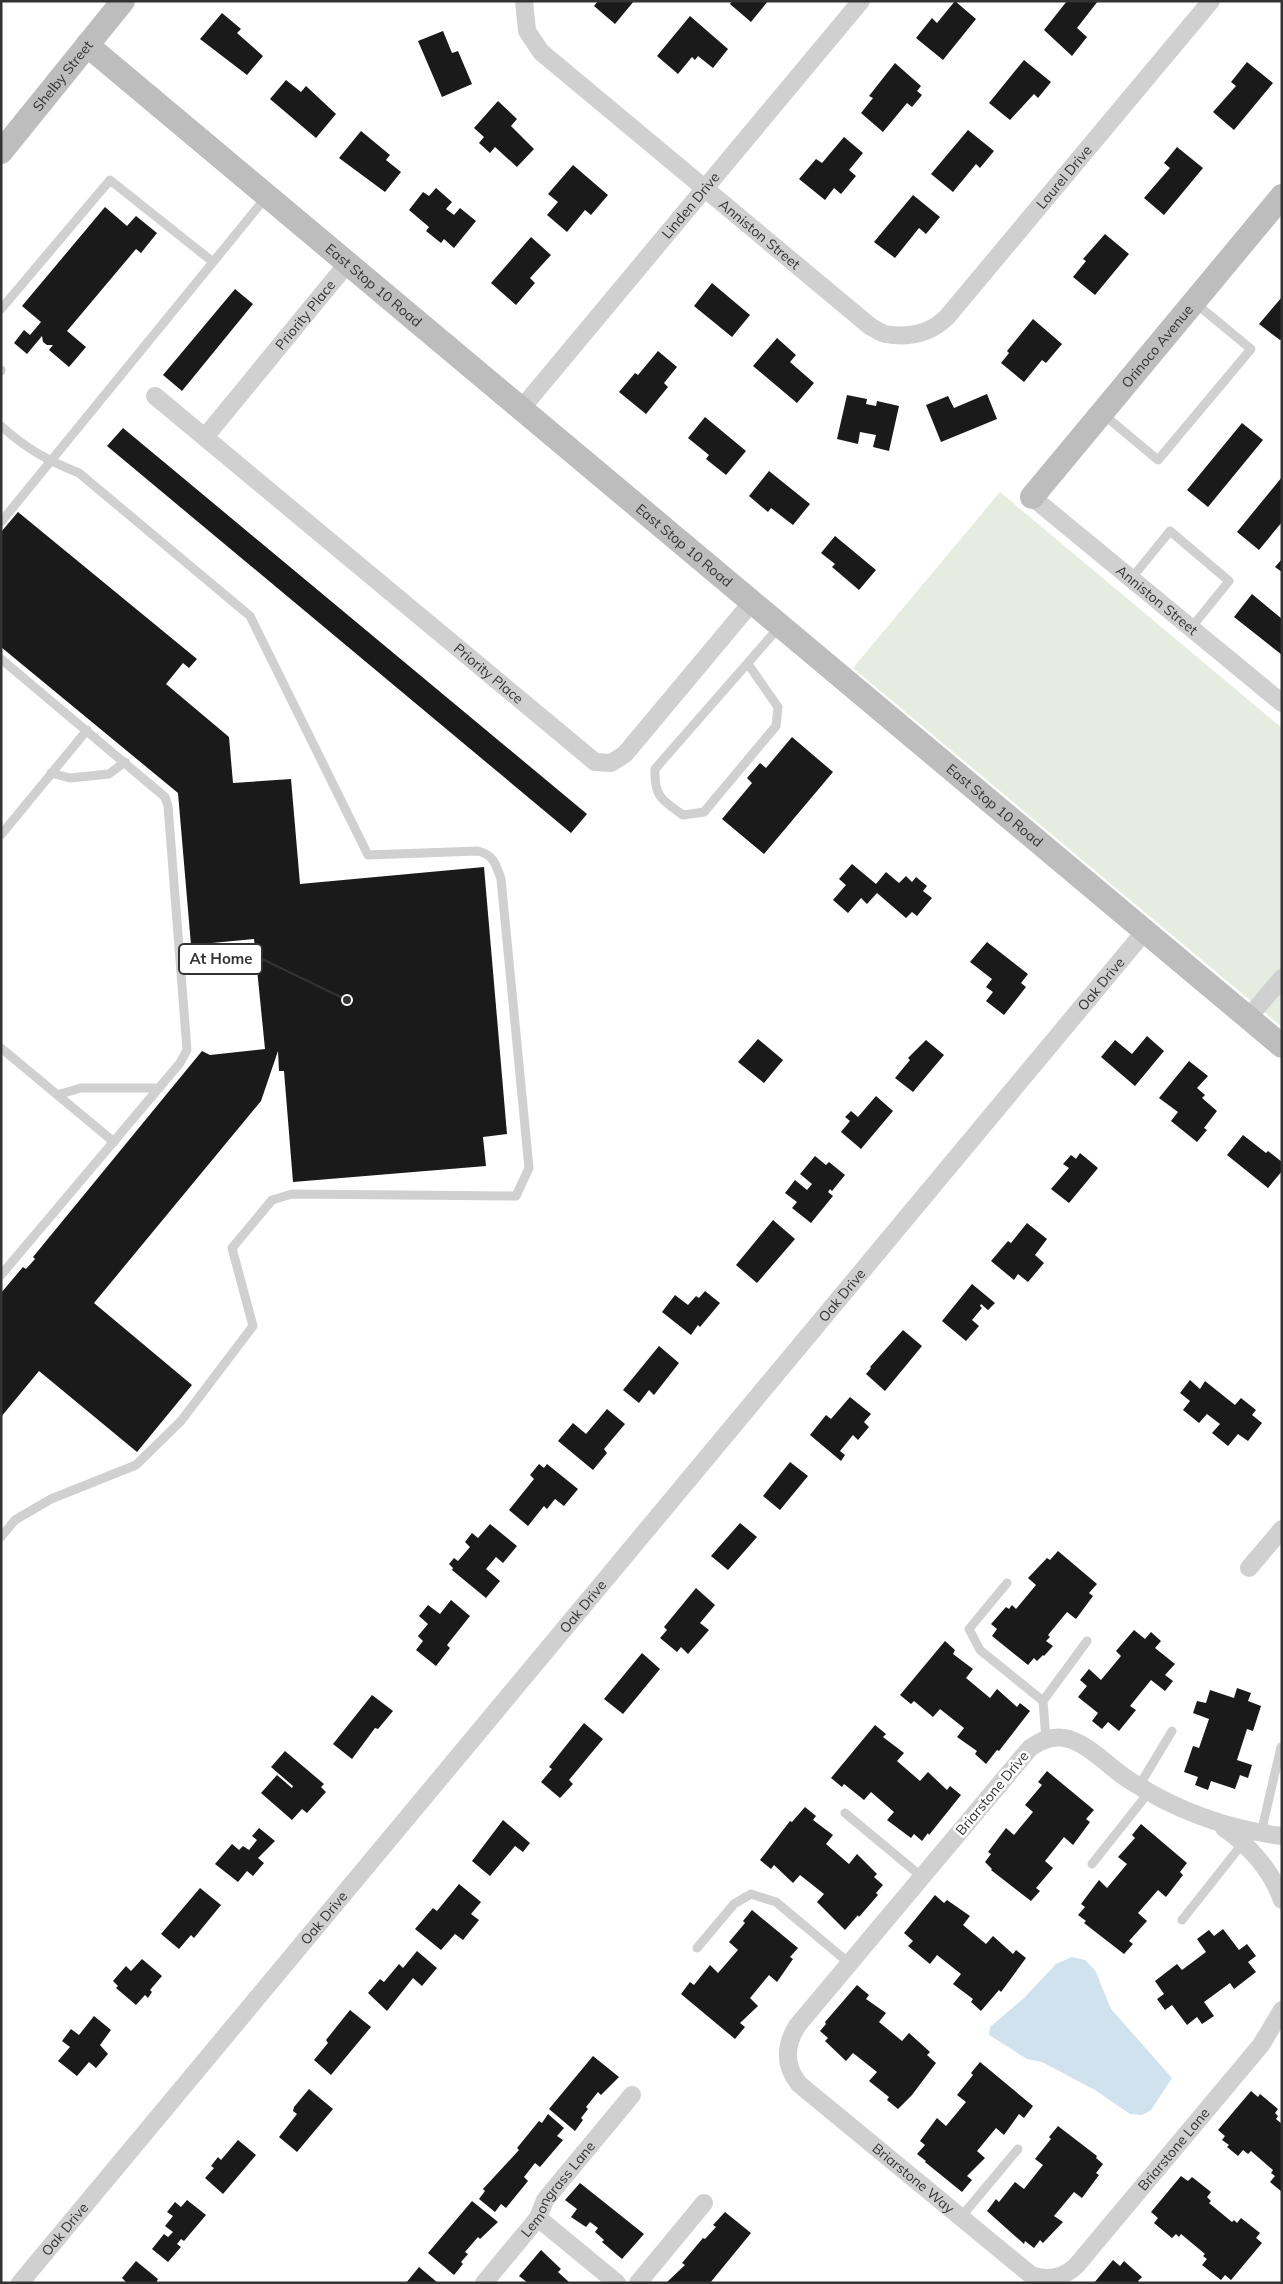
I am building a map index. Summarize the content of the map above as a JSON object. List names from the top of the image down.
{
  "streets": {
    "street": [
      "Shelby Street",
      "Laurel Drive",
      "Linden Drive",
      "Anniston Street",
      "East Stop 10 Road",
      "Priority Place",
      "Orinoco Avenue",
      "Oak Drive",
      "Briarstone Drive",
      "Briarstone Lane",
      "Briarstone Way",
      "Lemongrass Lane"
    ]
  },
  "crossings": [
    ["Shelby Street", "East Stop 10 Road"],
    ["Laurel Drive", "Anniston Street"],
    ["Linden Drive", "Anniston Street"],
    ["Linden Drive", "East Stop 10 Road"],
    ["Anniston Street", "Orinoco Avenue"],
    ["East Stop 10 Road", "Priority Place"],
    ["East Stop 10 Road", "Oak Drive"],
    ["Briarstone Drive", "Briarstone Way"],
    ["Briarstone Lane", "Briarstone Way"]
  ],
  "places": ["At Home"]
}
